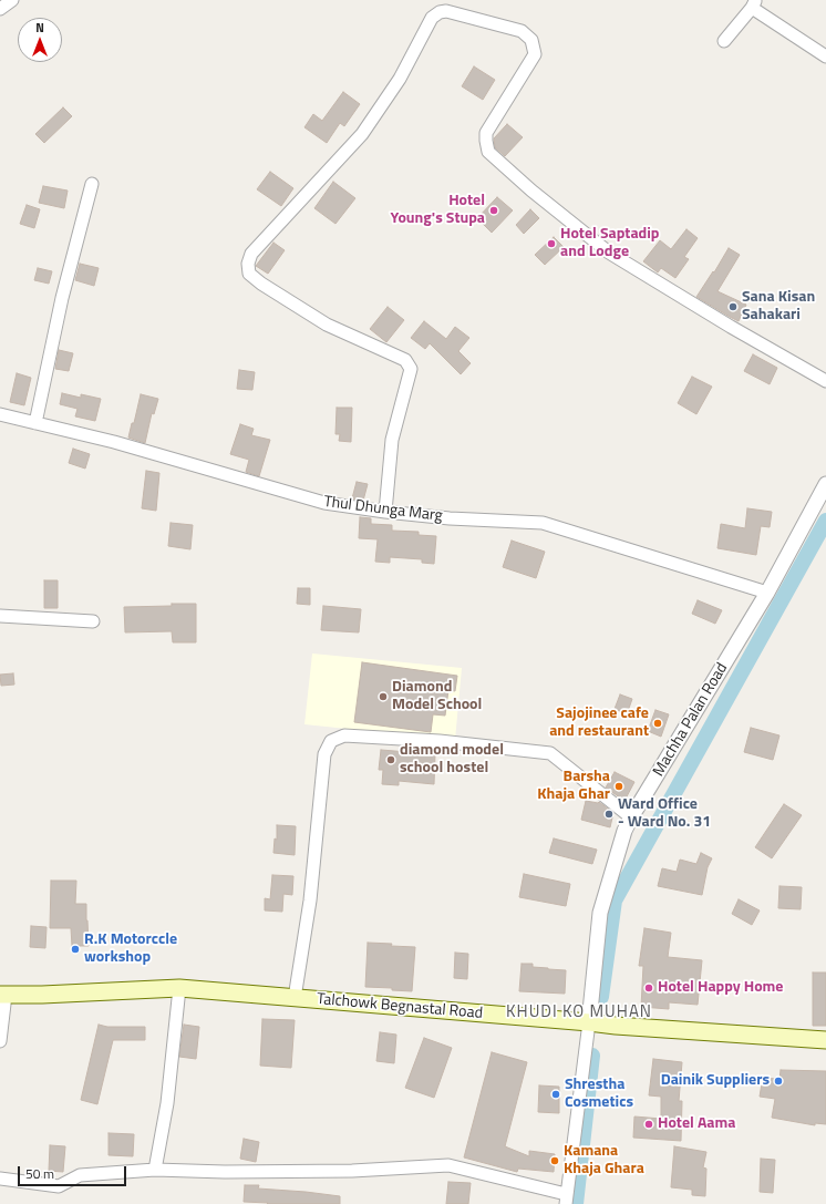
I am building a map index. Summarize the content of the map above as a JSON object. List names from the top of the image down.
{
  "streets": {
    "main road": ["Talchowk Begnastal Road"],
    "street": ["Thul Dhunga Marg", "Machha Palan Road"]
  },
  "crossings": [
    ["Thul Dhunga Marg", "Machha Palan Road"],
    ["Machha Palan Road", "Talchowk Begnastal Road"]
  ],
  "districts": ["KHUDI KO MUHAN"],
  "places": [
    "Hotel Young's Stupa",
    "Hotel Saptadip and Lodge",
    "Sana Kisan Sahakari",
    "Diamond Model School",
    "Sajojinee cafe and restaurant",
    "diamond model school hostel",
    "Barsha Khaja Ghar",
    "Ward Office - Ward No. 31",
    "R.K Motorccle workshop",
    "Hotel Happy Home",
    "Dainik Suppliers",
    "Shrestha Cosmetics",
    "Hotel Aama",
    "Kamana Khaja Ghara"
  ],
  "scale_bar": "50 m",
  "north": "top"
}
